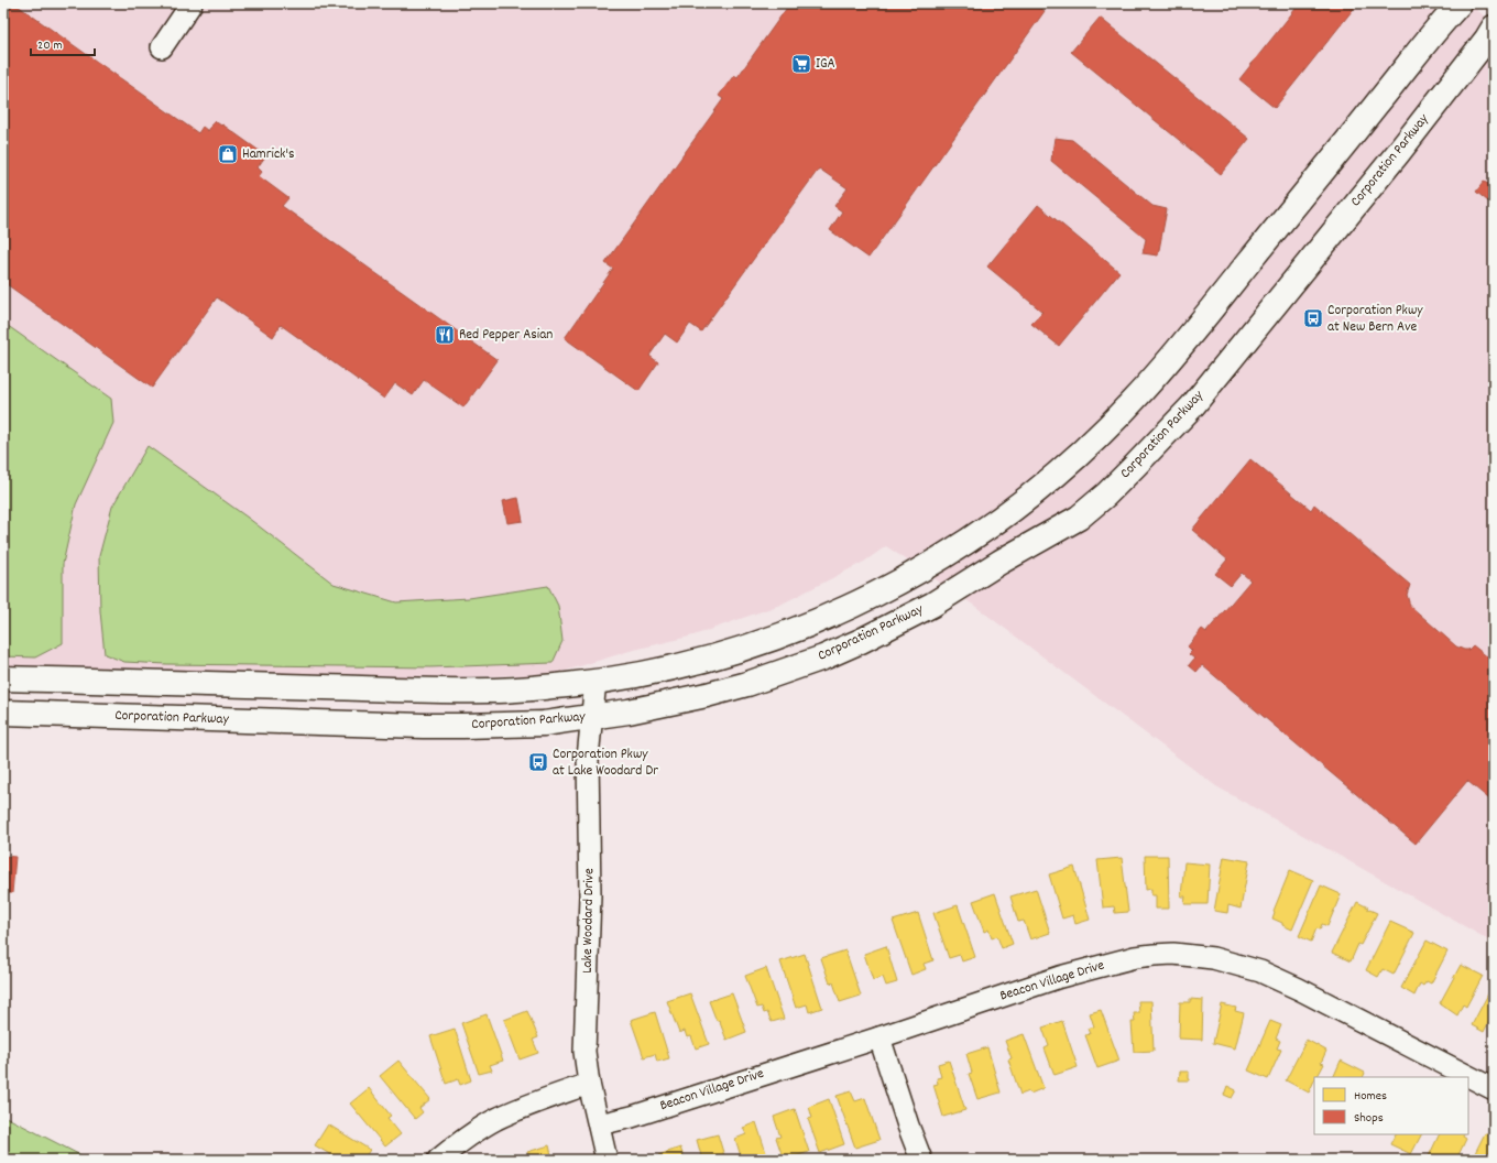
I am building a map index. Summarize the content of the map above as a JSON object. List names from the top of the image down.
{
  "streets": {
    "main road": ["Corporation Parkway"],
    "street": ["Lake Woodard Drive", "Beacon Village Drive"]
  },
  "crossings": [
    ["Corporation Parkway", "Lake Woodard Drive"],
    ["Lake Woodard Drive", "Beacon Village Drive"]
  ],
  "places": {
    "supermarket": ["IGA"],
    "shop": ["Hamrick's"],
    "bus stop": ["Corporation Pkwy at New Bern Ave", "Corporation Pkwy at Lake Woodard Dr"],
    "restaurant": ["Red Pepper Asian"]
  },
  "legend": ["Homes", "Shops"],
  "scale_bar": "20 m"
}
